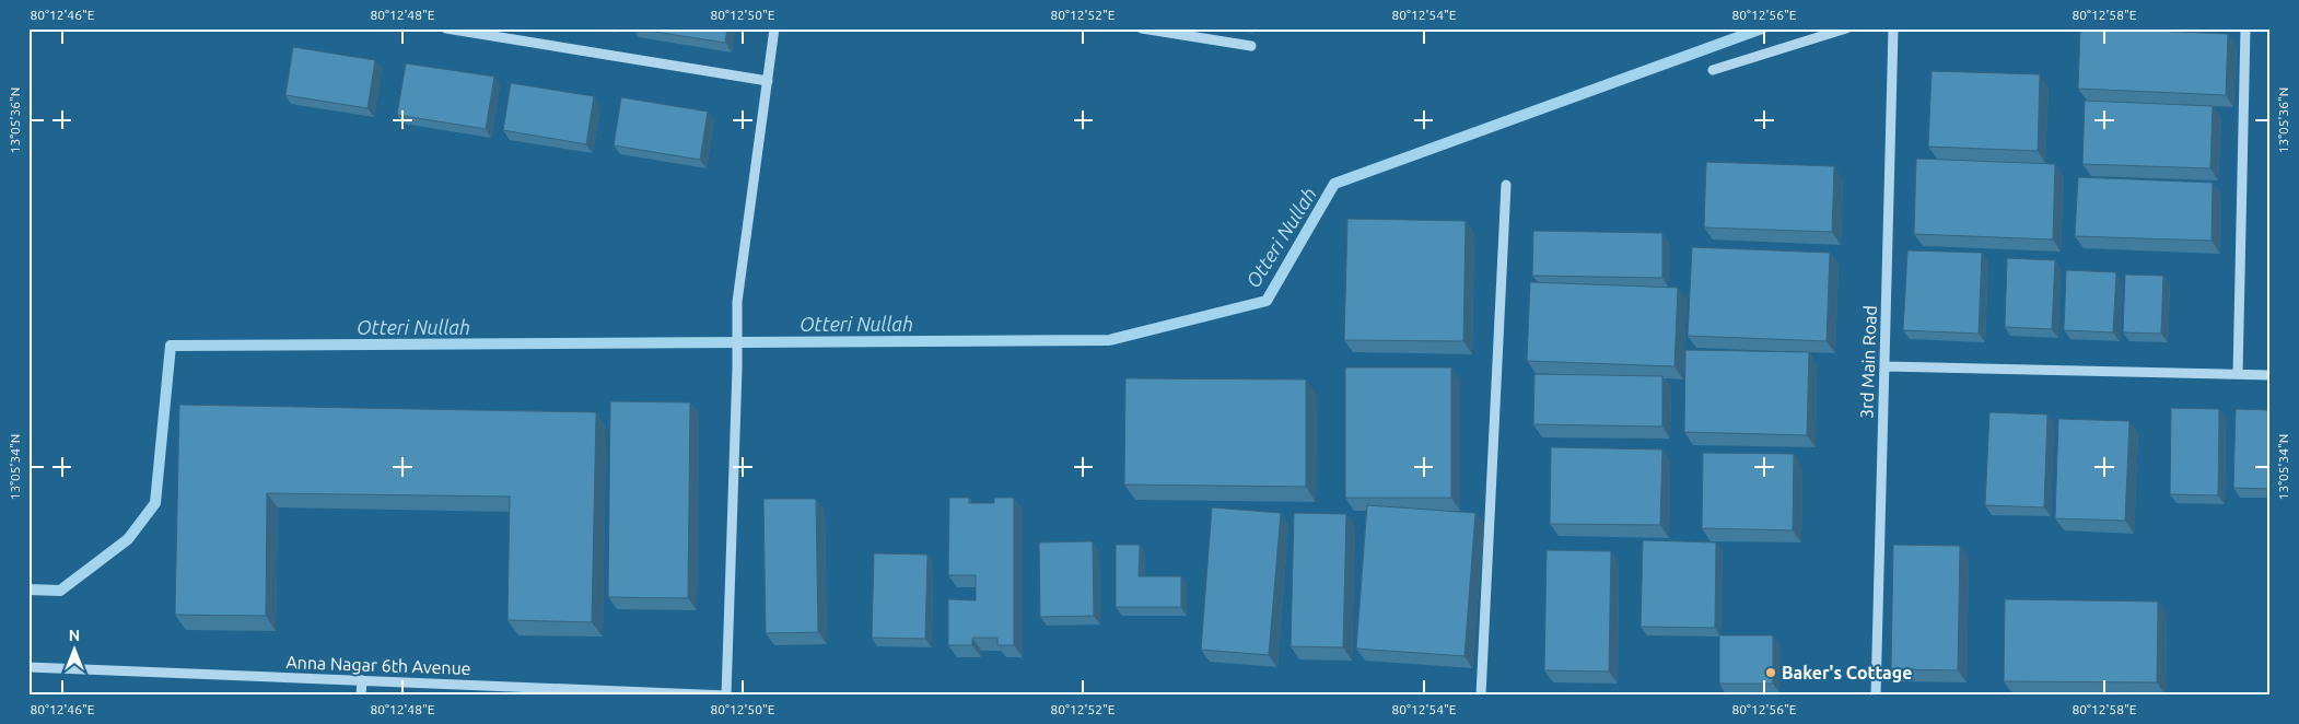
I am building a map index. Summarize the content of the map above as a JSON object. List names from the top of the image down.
{
  "streets": {
    "street": ["3rd Main Road", "Anna Nagar 6th Avenue"]
  },
  "water": ["Otteri Nullah"],
  "places": ["Baker's Cottage"],
  "north": "top",
  "coordinates": [
    "80°12'46\"E",
    "80°12'48\"E",
    "80°12'50\"E",
    "80°12'52\"E",
    "80°12'54\"E",
    "80°12'56\"E",
    "80°12'58\"E",
    "13°05'36\"N",
    "13°05'34\"N"
  ]
}
